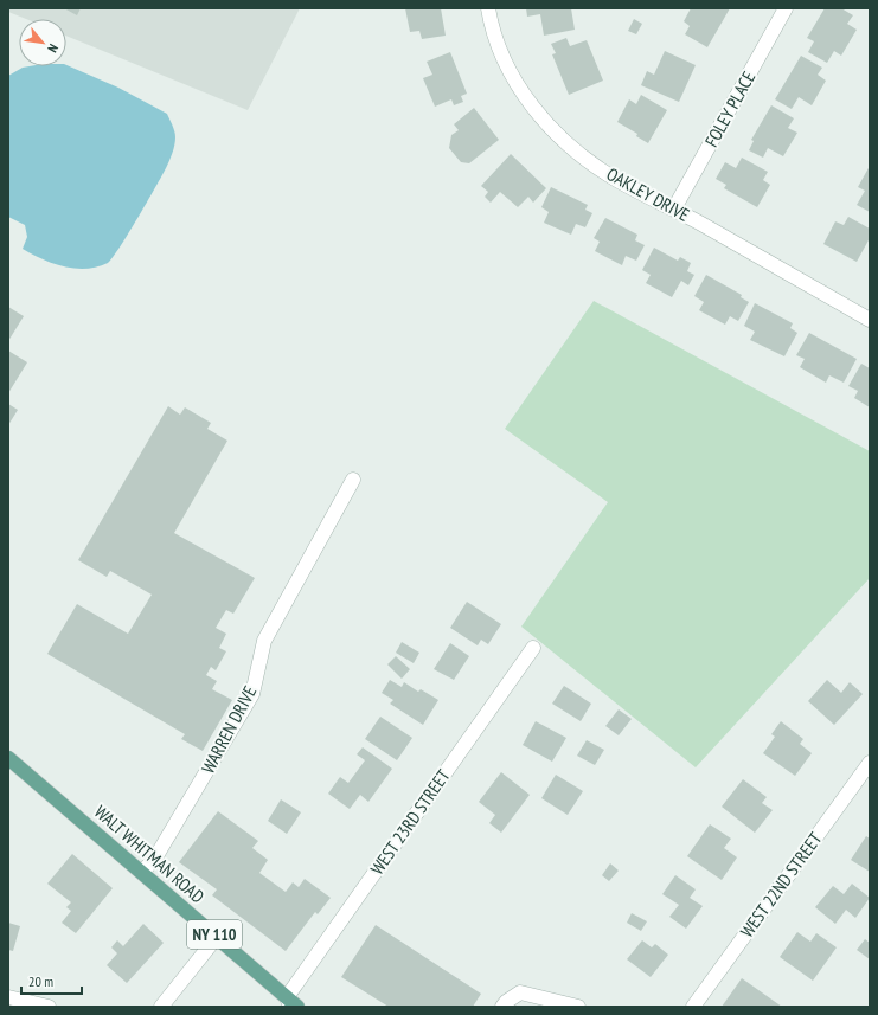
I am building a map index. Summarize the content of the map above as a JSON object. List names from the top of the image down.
{
  "streets": {
    "main road": ["WALT WHITMAN ROAD", "NY 110"],
    "street": [
      "FOLEY PLACE",
      "OAKLEY DRIVE",
      "WARREN DRIVE",
      "WEST 23RD STREET",
      "WEST 22ND STREET"
    ]
  },
  "crossings": [
    ["FOLEY PLACE", "OAKLEY DRIVE"],
    ["WARREN DRIVE", "WALT WHITMAN ROAD"],
    ["WEST 23RD STREET", "WALT WHITMAN ROAD"]
  ],
  "scale_bar": "20 m",
  "north": "bottom right"
}
